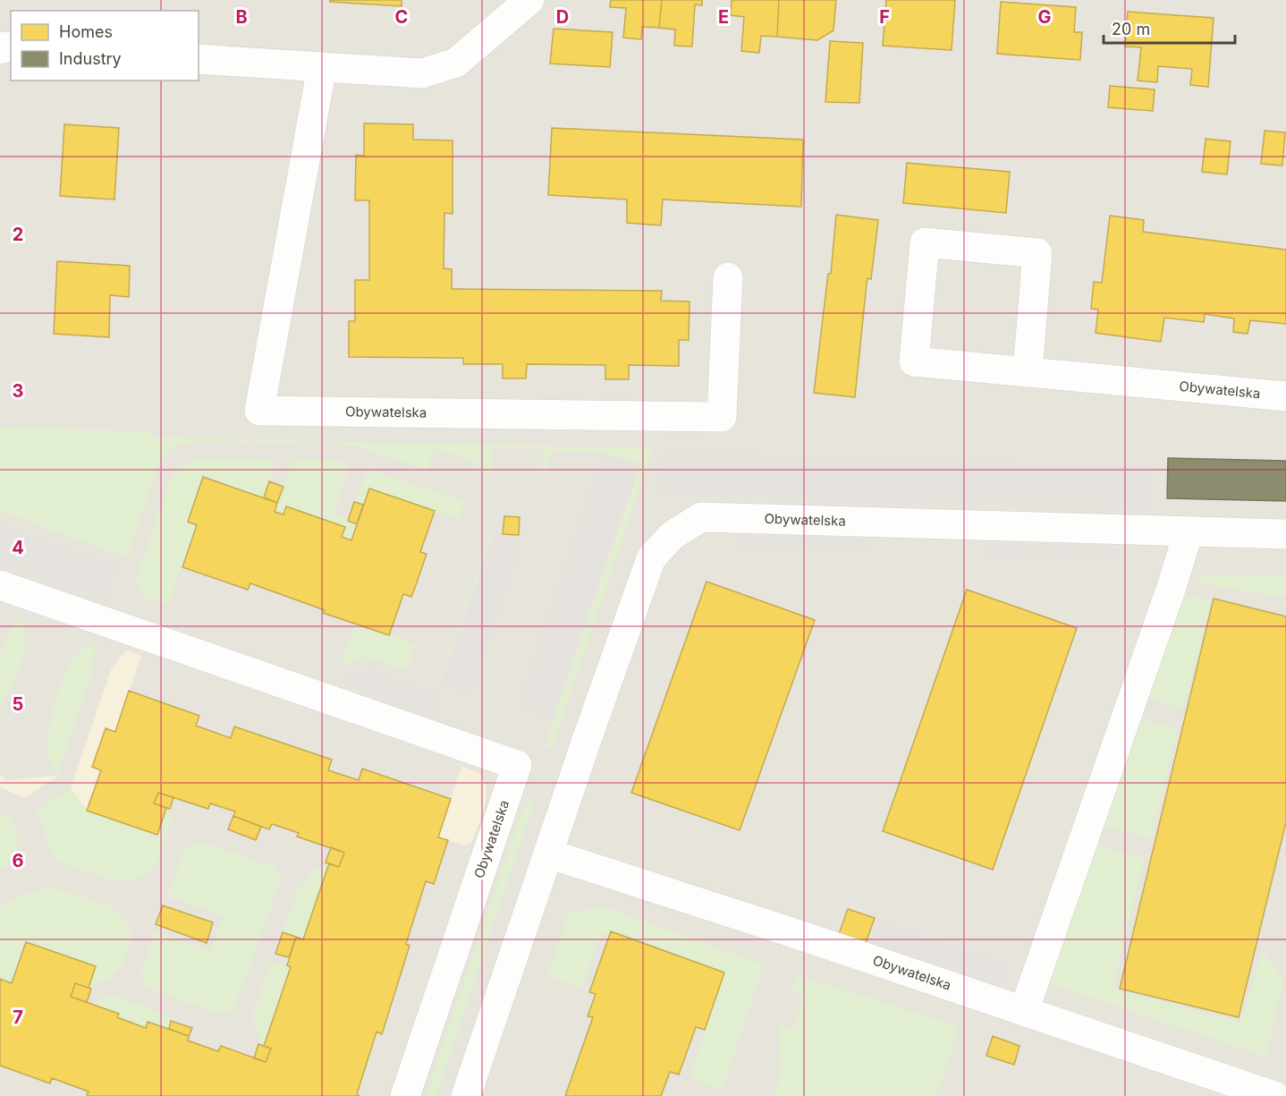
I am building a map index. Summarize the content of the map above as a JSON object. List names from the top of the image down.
{
  "streets": {
    "street": ["Obywatelska"]
  },
  "legend": ["Homes", "Industry"],
  "scale_bar": "20 m",
  "grid": {
    "columns": [
      "B",
      "C",
      "D",
      "E",
      "F",
      "G"
    ],
    "rows": [
      "2",
      "3",
      "4",
      "5",
      "6",
      "7"
    ]
  }
}
